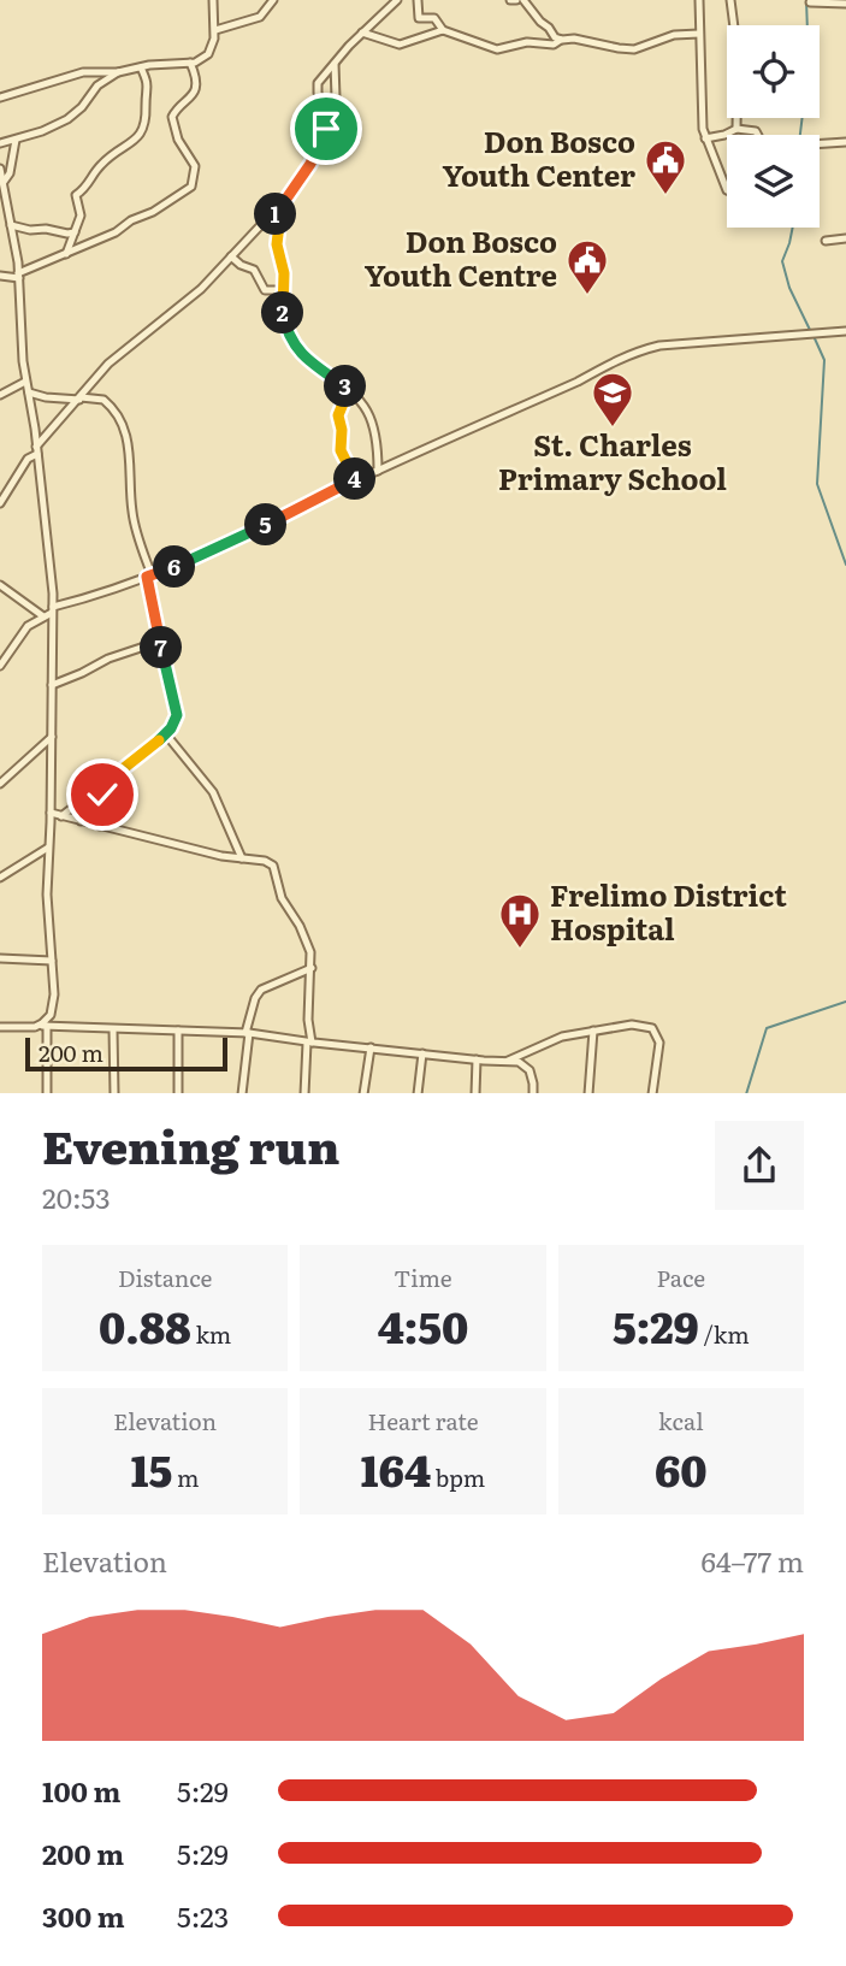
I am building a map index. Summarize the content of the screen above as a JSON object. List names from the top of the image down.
{
  "places": {
    "public building": ["Don Bosco Youth Center", "Don Bosco Youth Centre"],
    "school or university": ["St. Charles Primary School"],
    "hospital": ["Frelimo District Hospital"]
  },
  "scale_bar": "200 m",
  "page": {
    "pins": [
      "1",
      "2",
      "3",
      "4",
      "5",
      "6",
      "7"
    ],
    "scale": "200 m",
    "heading": ["Evening run", "20:53"],
    "stats": [
      ["Distance", "0.88 km"],
      ["Time", "4:50"],
      ["Pace", "5:29 /km"],
      ["Elevation", "15 m"],
      ["Heart rate", "164 bpm"],
      ["kcal", "60"]
    ],
    "chart": ["Elevation", "64–77 m"],
    "list": [
      {
        "name": "100 m",
        "note": "5:29"
      },
      {
        "name": "200 m",
        "note": "5:29"
      },
      {
        "name": "300 m",
        "note": "5:23"
      }
    ]
  }
}
